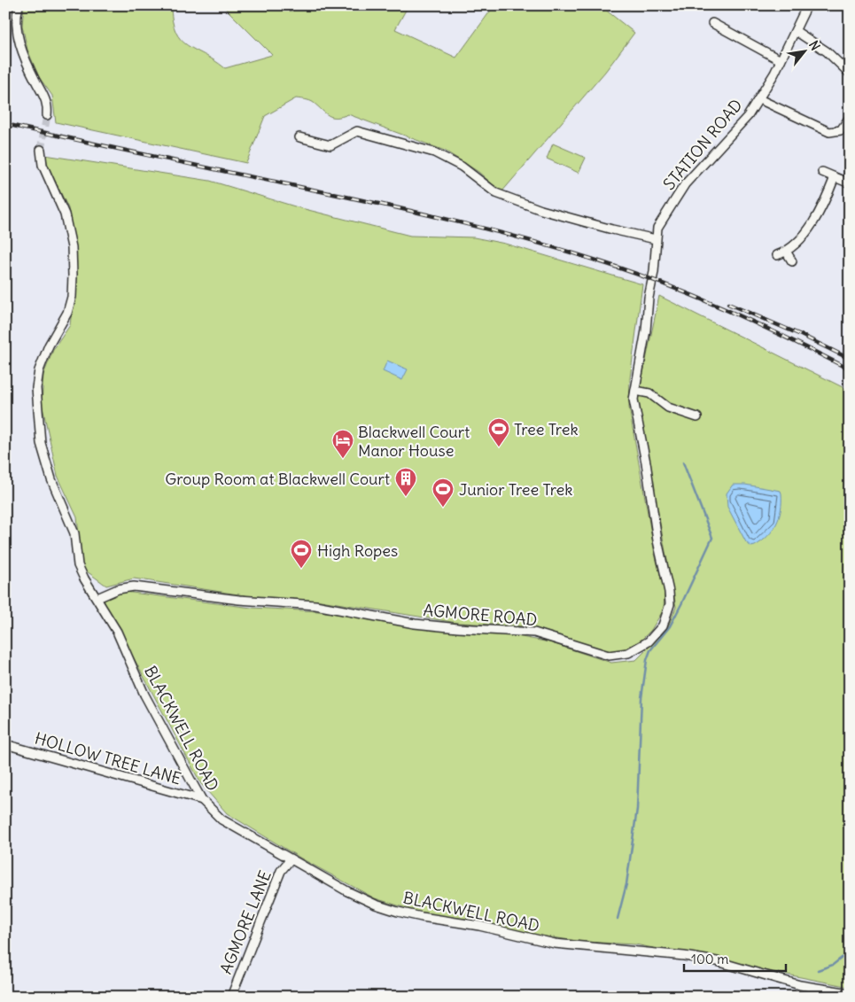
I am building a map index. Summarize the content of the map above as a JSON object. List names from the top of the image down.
{
  "streets": {
    "street": [
      "STATION ROAD",
      "AGMORE ROAD",
      "BLACKWELL ROAD",
      "HOLLOW TREE LANE",
      "AGMORE LANE"
    ]
  },
  "crossings": [
    ["STATION ROAD", "AGMORE ROAD"],
    ["AGMORE ROAD", "BLACKWELL ROAD"],
    ["BLACKWELL ROAD", "HOLLOW TREE LANE"],
    ["BLACKWELL ROAD", "AGMORE LANE"]
  ],
  "places": {
    "sports": ["Tree Trek", "Junior Tree Trek", "High Ropes"],
    "hotel": ["Blackwell Court Manor House"],
    "building": ["Group Room at Blackwell Court"]
  },
  "scale_bar": "100 m",
  "north": "top right"
}
